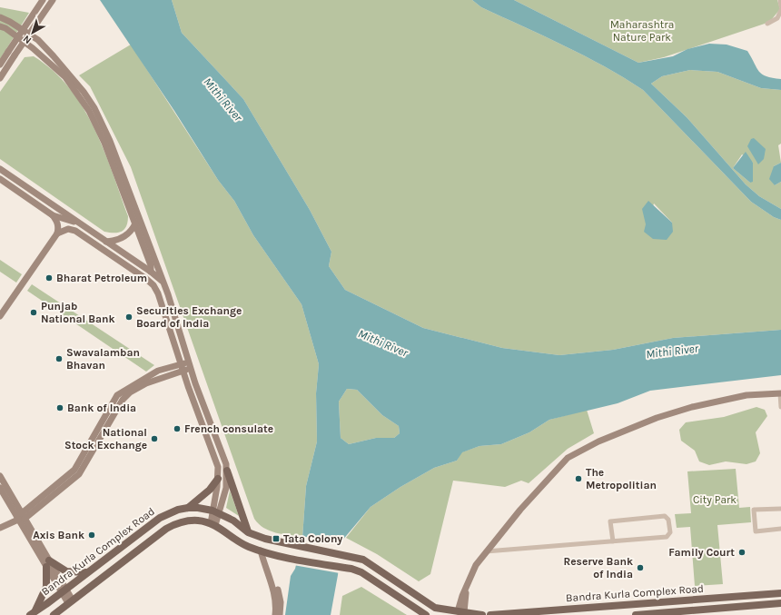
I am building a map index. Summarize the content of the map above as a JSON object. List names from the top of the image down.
{
  "streets": {
    "main road": ["Bandra Kurla Complex Road"]
  },
  "water": ["Mithi River"],
  "parks": ["Maharashtra Nature Park", "City Park"],
  "places": {
    "other": [
      "Bharat Petroleum",
      "Punjab National Bank",
      "Securities Exchange Board of India",
      "Swavalamban Bhavan",
      "Bank of India",
      "French consulate",
      "National Stock Exchange",
      "The Metropolitian",
      "Axis Bank",
      "Family Court",
      "Reserve Bank of India"
    ],
    "transit": ["Tata Colony"]
  },
  "north": "bottom left"
}
